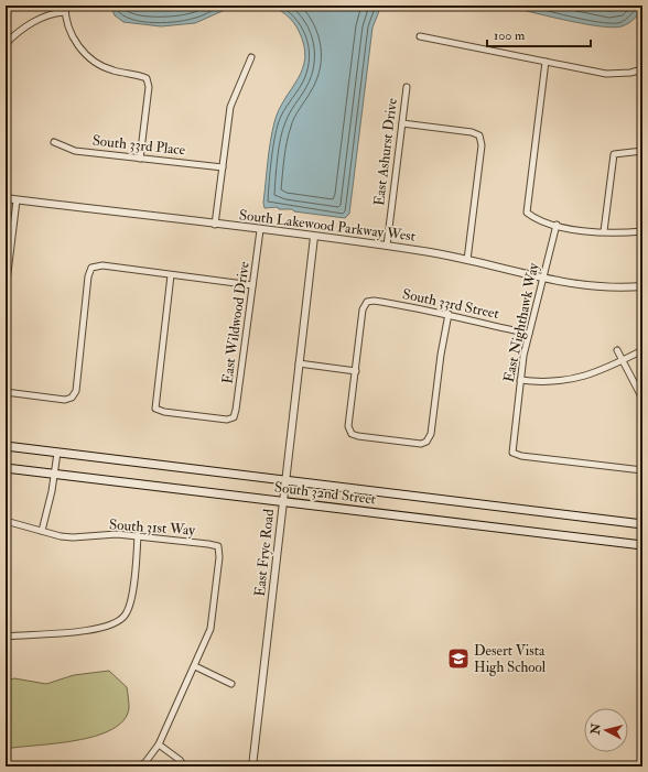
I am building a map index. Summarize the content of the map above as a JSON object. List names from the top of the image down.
{
  "streets": {
    "main road": ["South 32nd Street"],
    "street": [
      "South 33rd Place",
      "East Ashurst Drive",
      "South Lakewood Parkway West",
      "South 33rd Street",
      "East Wildwood Drive",
      "East Nighthawk Way",
      "South 31st Way",
      "East Frye Road"
    ]
  },
  "crossings": [
    ["East Ashurst Drive", "South Lakewood Parkway West"],
    ["South Lakewood Parkway West", "East Wildwood Drive"],
    ["South Lakewood Parkway West", "East Nighthawk Way"],
    ["South Lakewood Parkway West", "East Frye Road"],
    ["South 33rd Street", "East Nighthawk Way"],
    ["South 32nd Street", "East Frye Road"]
  ],
  "places": {
    "school or university": ["Desert Vista High School"]
  },
  "scale_bar": "100 m",
  "north": "left"
}
